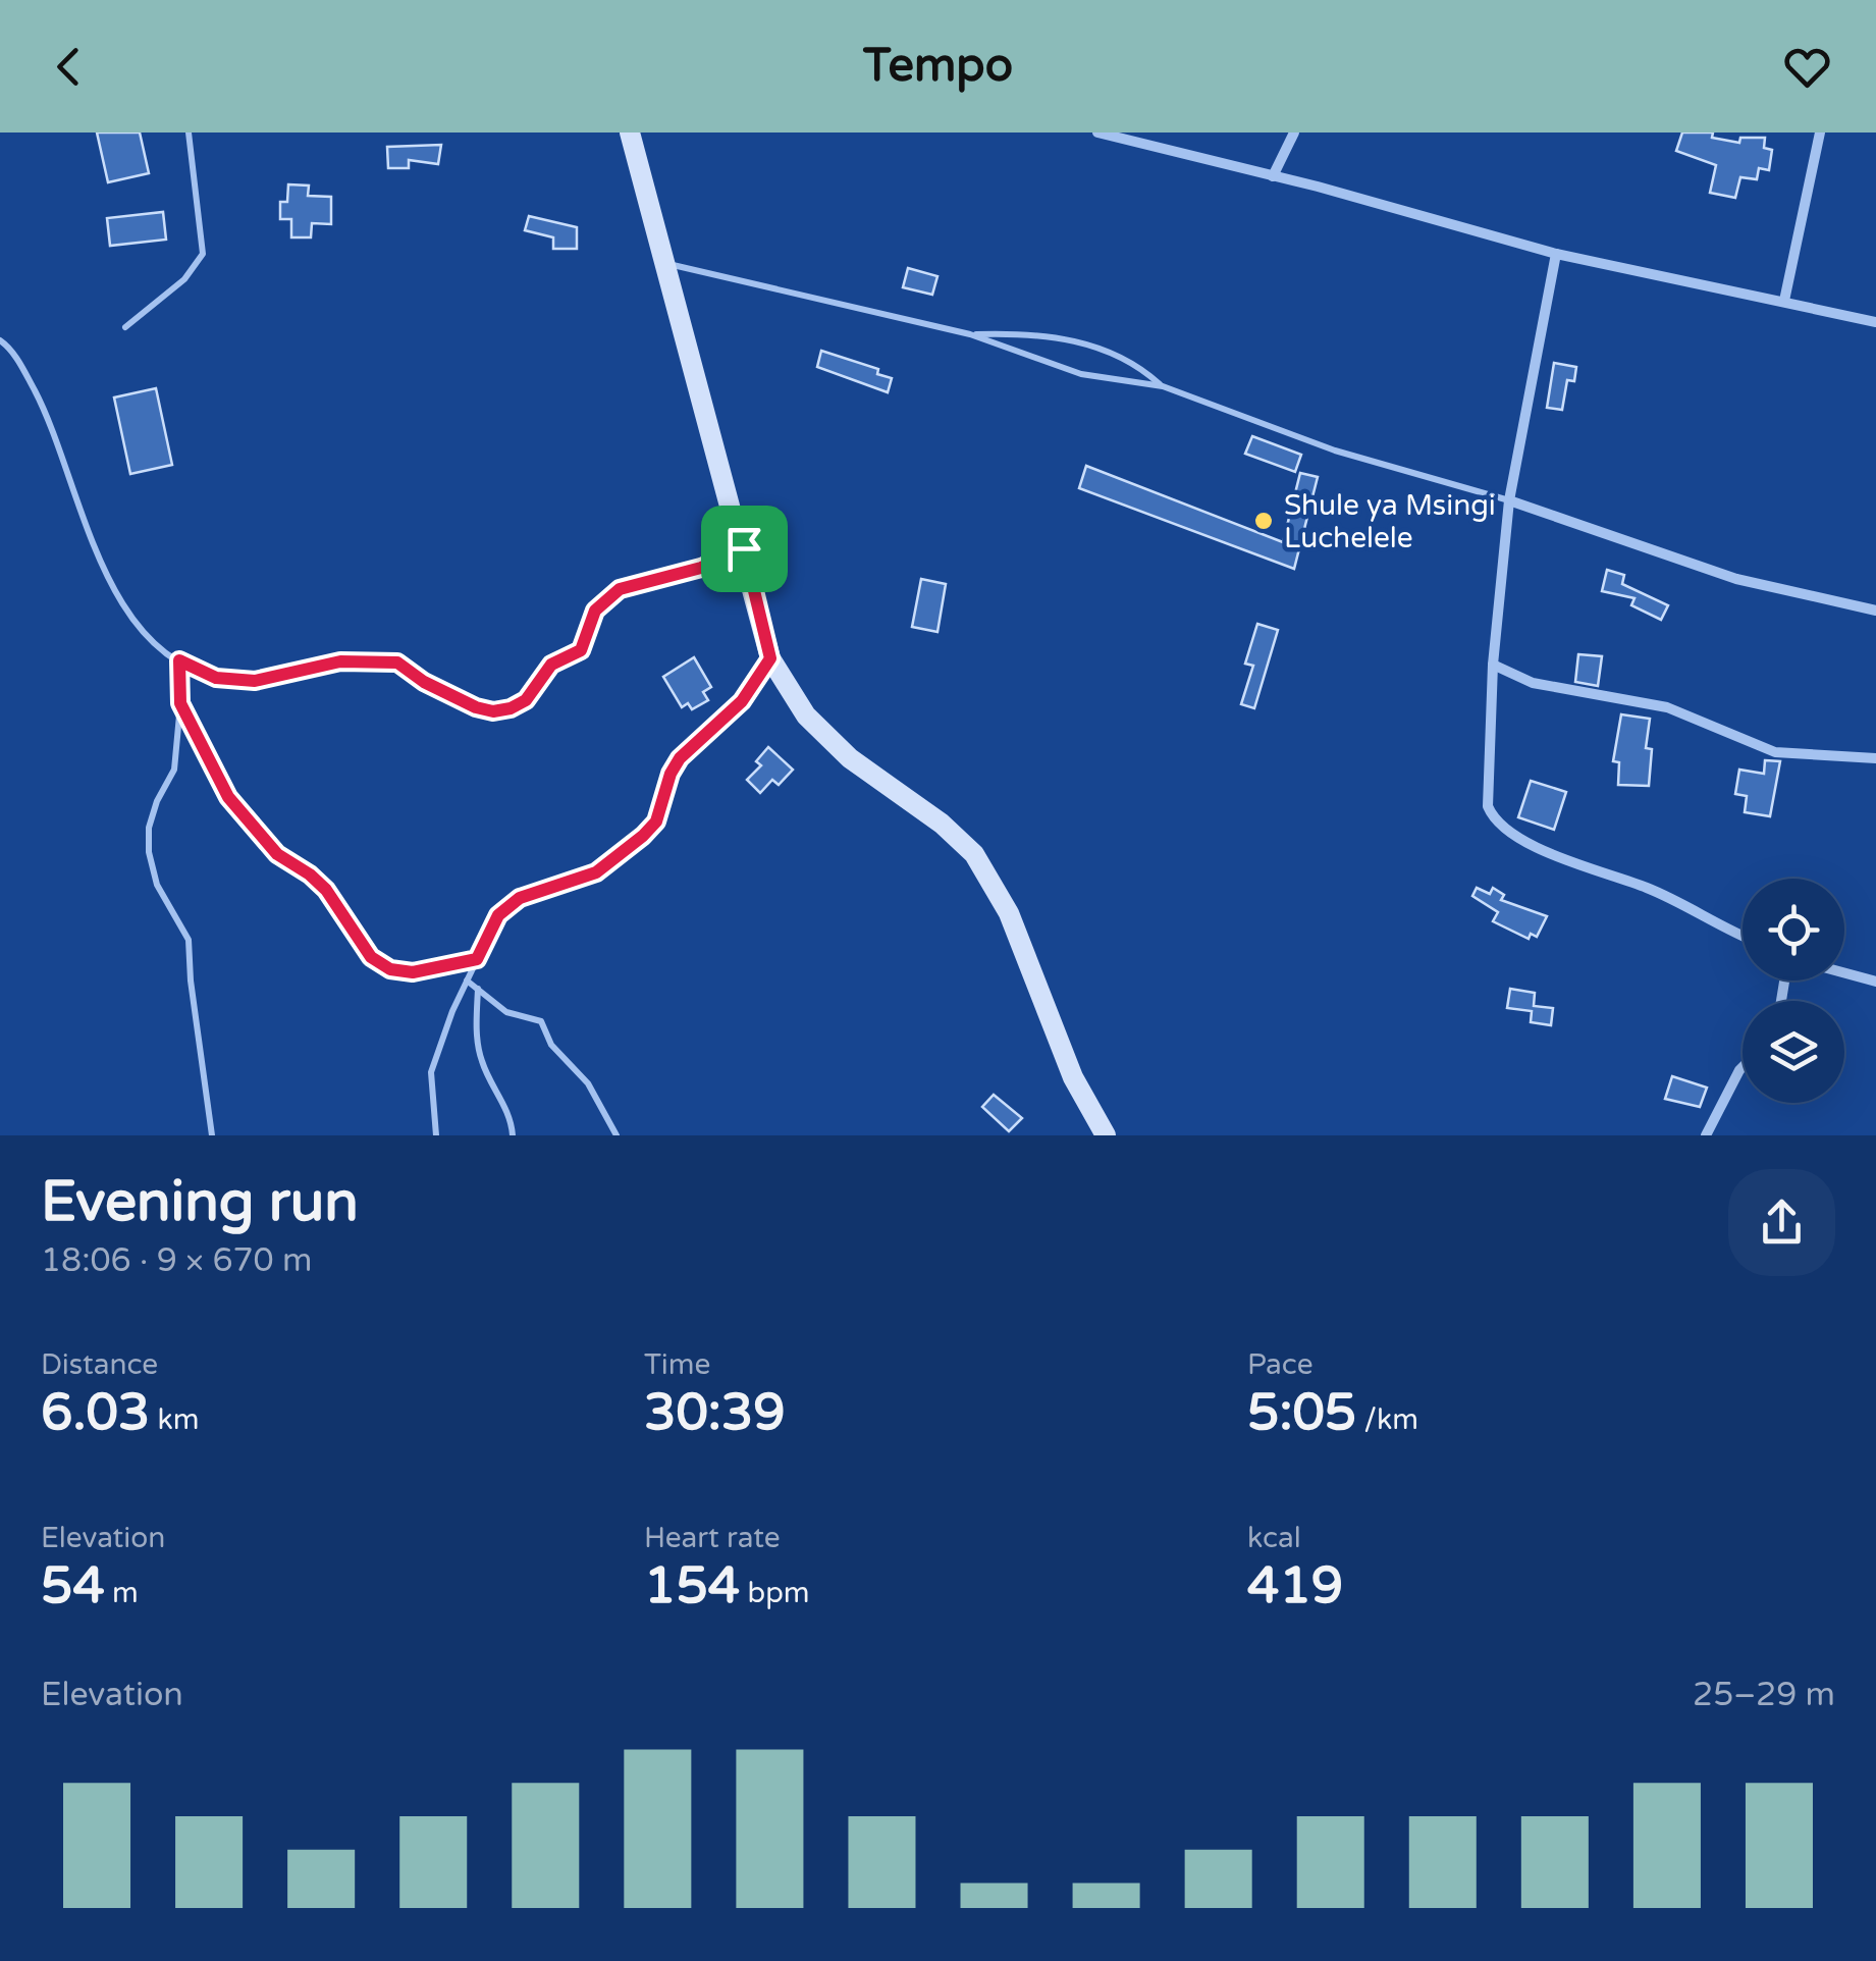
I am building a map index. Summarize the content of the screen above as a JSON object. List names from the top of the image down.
{
  "places": ["Shule ya Msingi Luchelele"],
  "page": {
    "header": "Tempo",
    "heading": ["Evening run", "18:06 · 9 × 670 m"],
    "stats": [
      ["Distance", "6.03 km"],
      ["Time", "30:39"],
      ["Pace", "5:05 /km"],
      ["Elevation", "54 m"],
      ["Heart rate", "154 bpm"],
      ["kcal", "419"]
    ],
    "chart": ["Elevation", "25–29 m"]
  }
}
